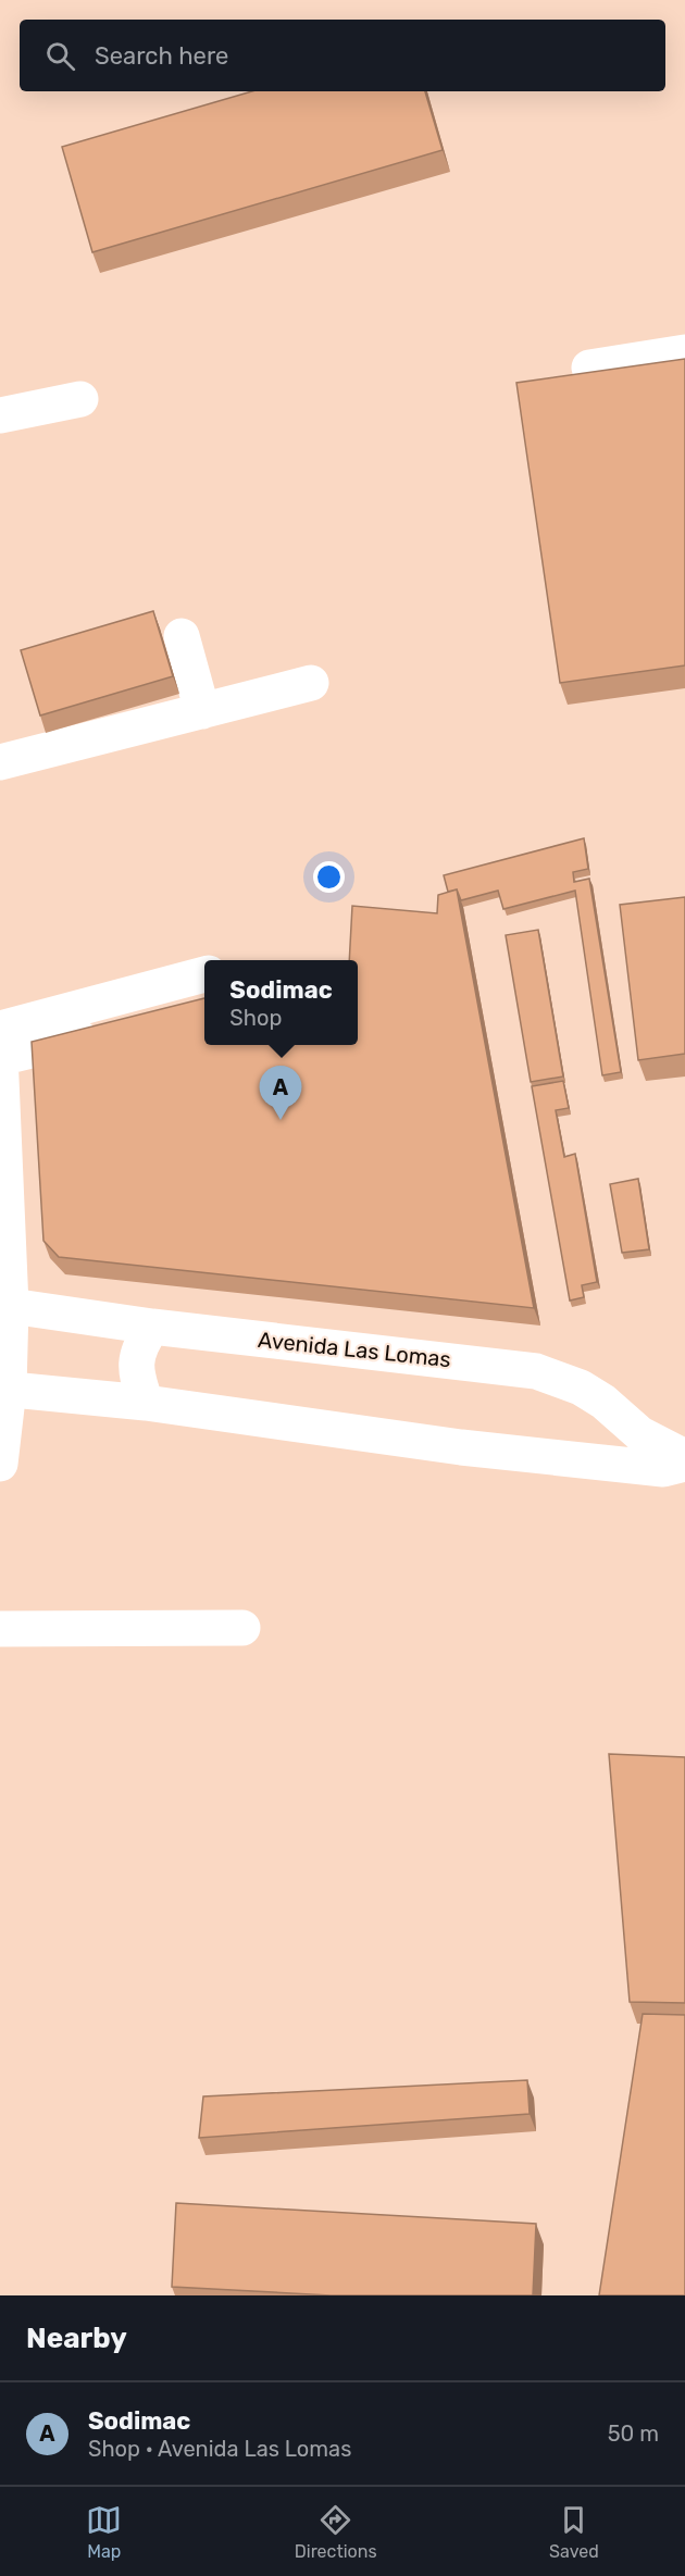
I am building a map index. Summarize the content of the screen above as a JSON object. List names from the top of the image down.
{
  "streets": {
    "main road": ["Avenida Las Lomas"]
  },
  "page": {
    "search": "Search here",
    "popup": ["Sodimac", "Shop"],
    "pins": "A",
    "heading": "Nearby",
    "list": [
      {
        "mark": "A",
        "name": "Sodimac",
        "note": "Shop · Avenida Las Lomas",
        "value": "50 m"
      }
    ],
    "nav": ["Map", "Directions", "Saved"]
  }
}
